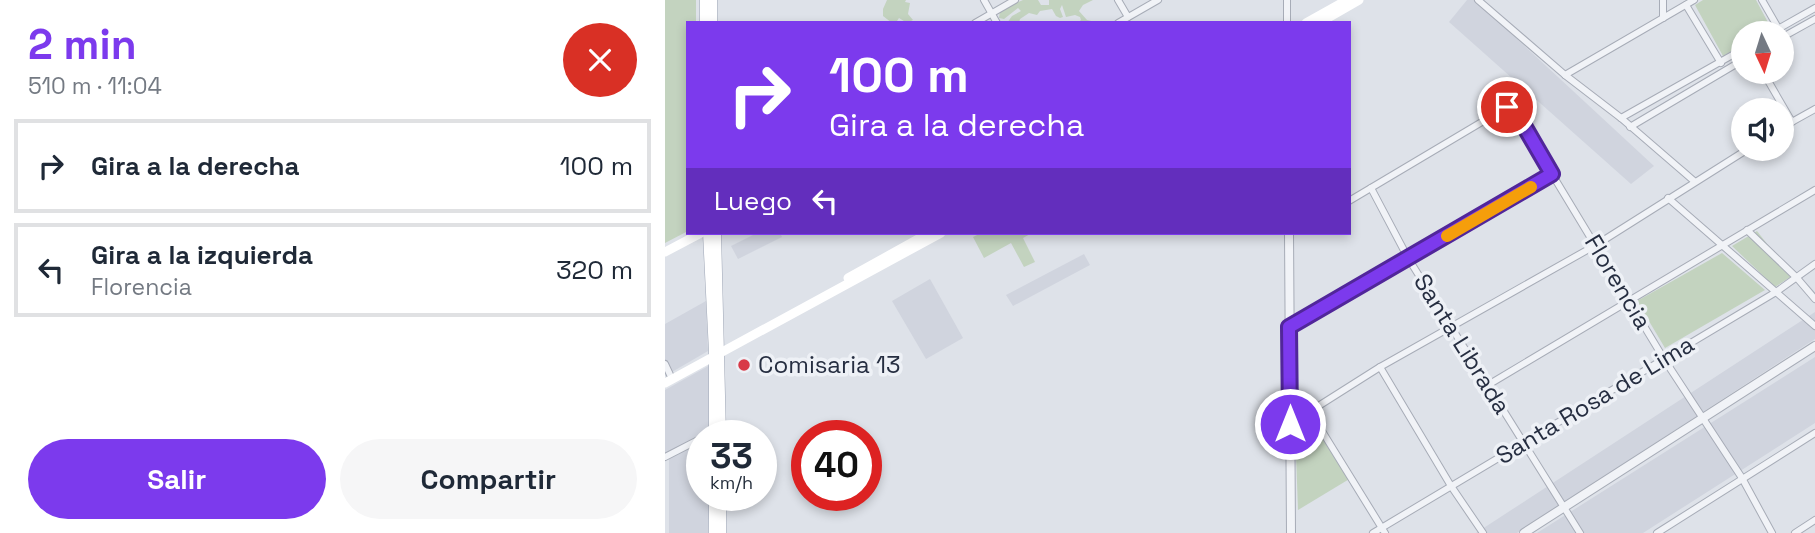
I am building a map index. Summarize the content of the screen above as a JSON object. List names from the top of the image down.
{
  "streets": {
    "street": ["Florencia", "Santa Librada", "Santa Rosa de Lima"]
  },
  "crossings": [
    ["Florencia", "Santa Librada"],
    ["Florencia", "Santa Rosa de Lima"],
    ["Santa Librada", "Santa Rosa de Lima"]
  ],
  "places": ["Comisaria 13"],
  "north": "bottom",
  "page": {
    "heading": ["2 min", "510 m · 11:04"],
    "turn": ["100 m", "Gira a la derecha"],
    "list": [
      {
        "name": "Gira a la derecha",
        "value": "100 m"
      },
      {
        "name": "Gira a la izquierda",
        "note": "Florencia",
        "value": "320 m"
      }
    ],
    "then": "Luego",
    "speed": "33 km/h",
    "limit": "40",
    "buttons": ["Salir", "Compartir"]
  }
}
